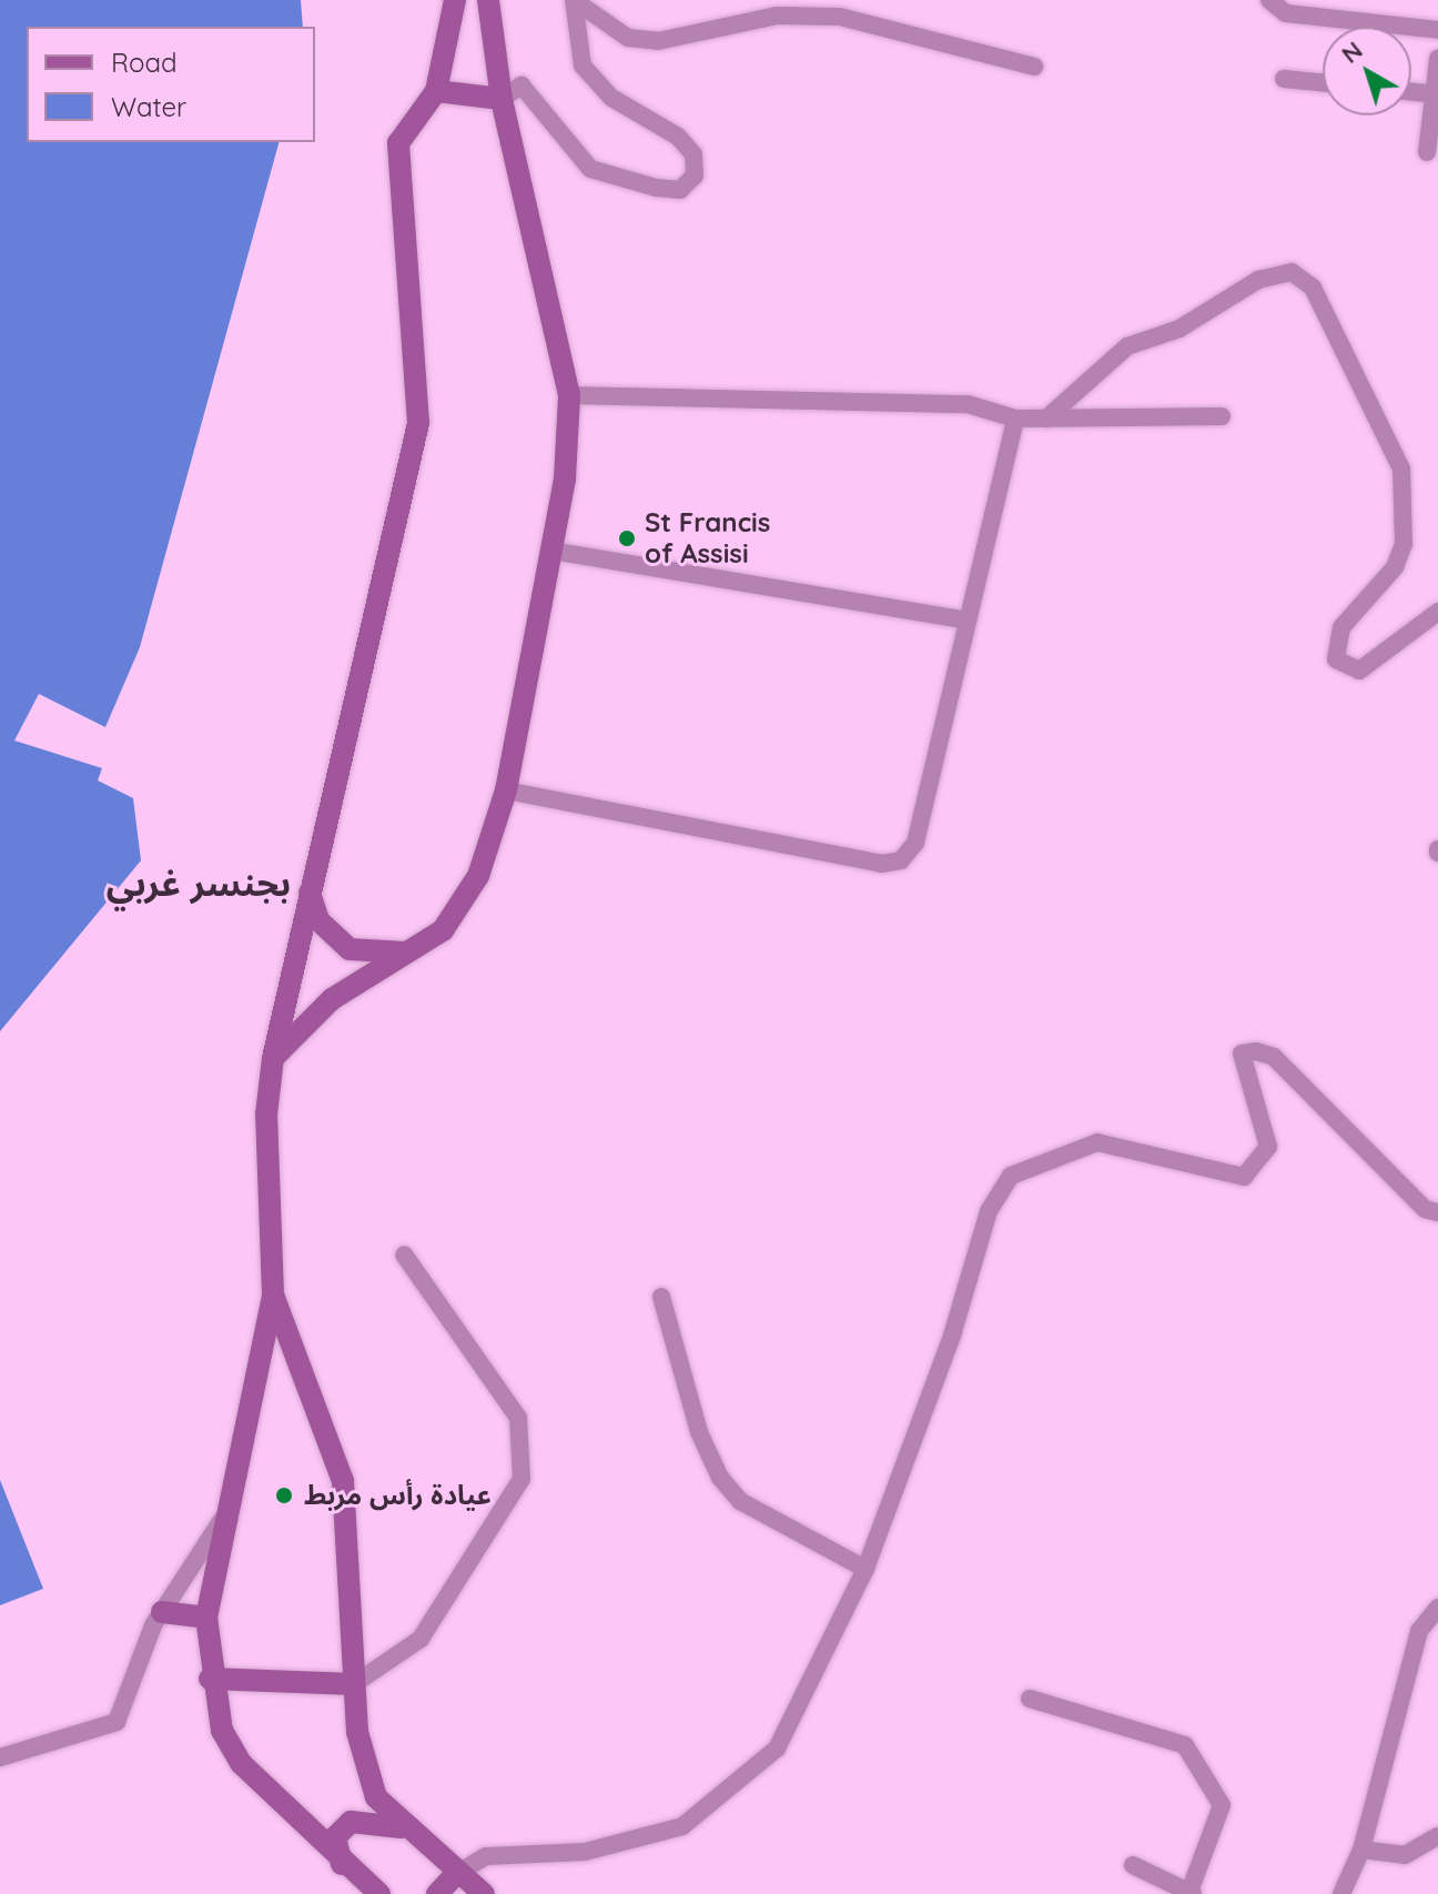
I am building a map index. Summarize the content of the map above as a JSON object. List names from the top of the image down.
{
  "districts": ["بجنسر غربي"],
  "places": ["St Francis of Assisi", "عيادة رأس مربط"],
  "legend": ["Road", "Water"],
  "north": "top left"
}
